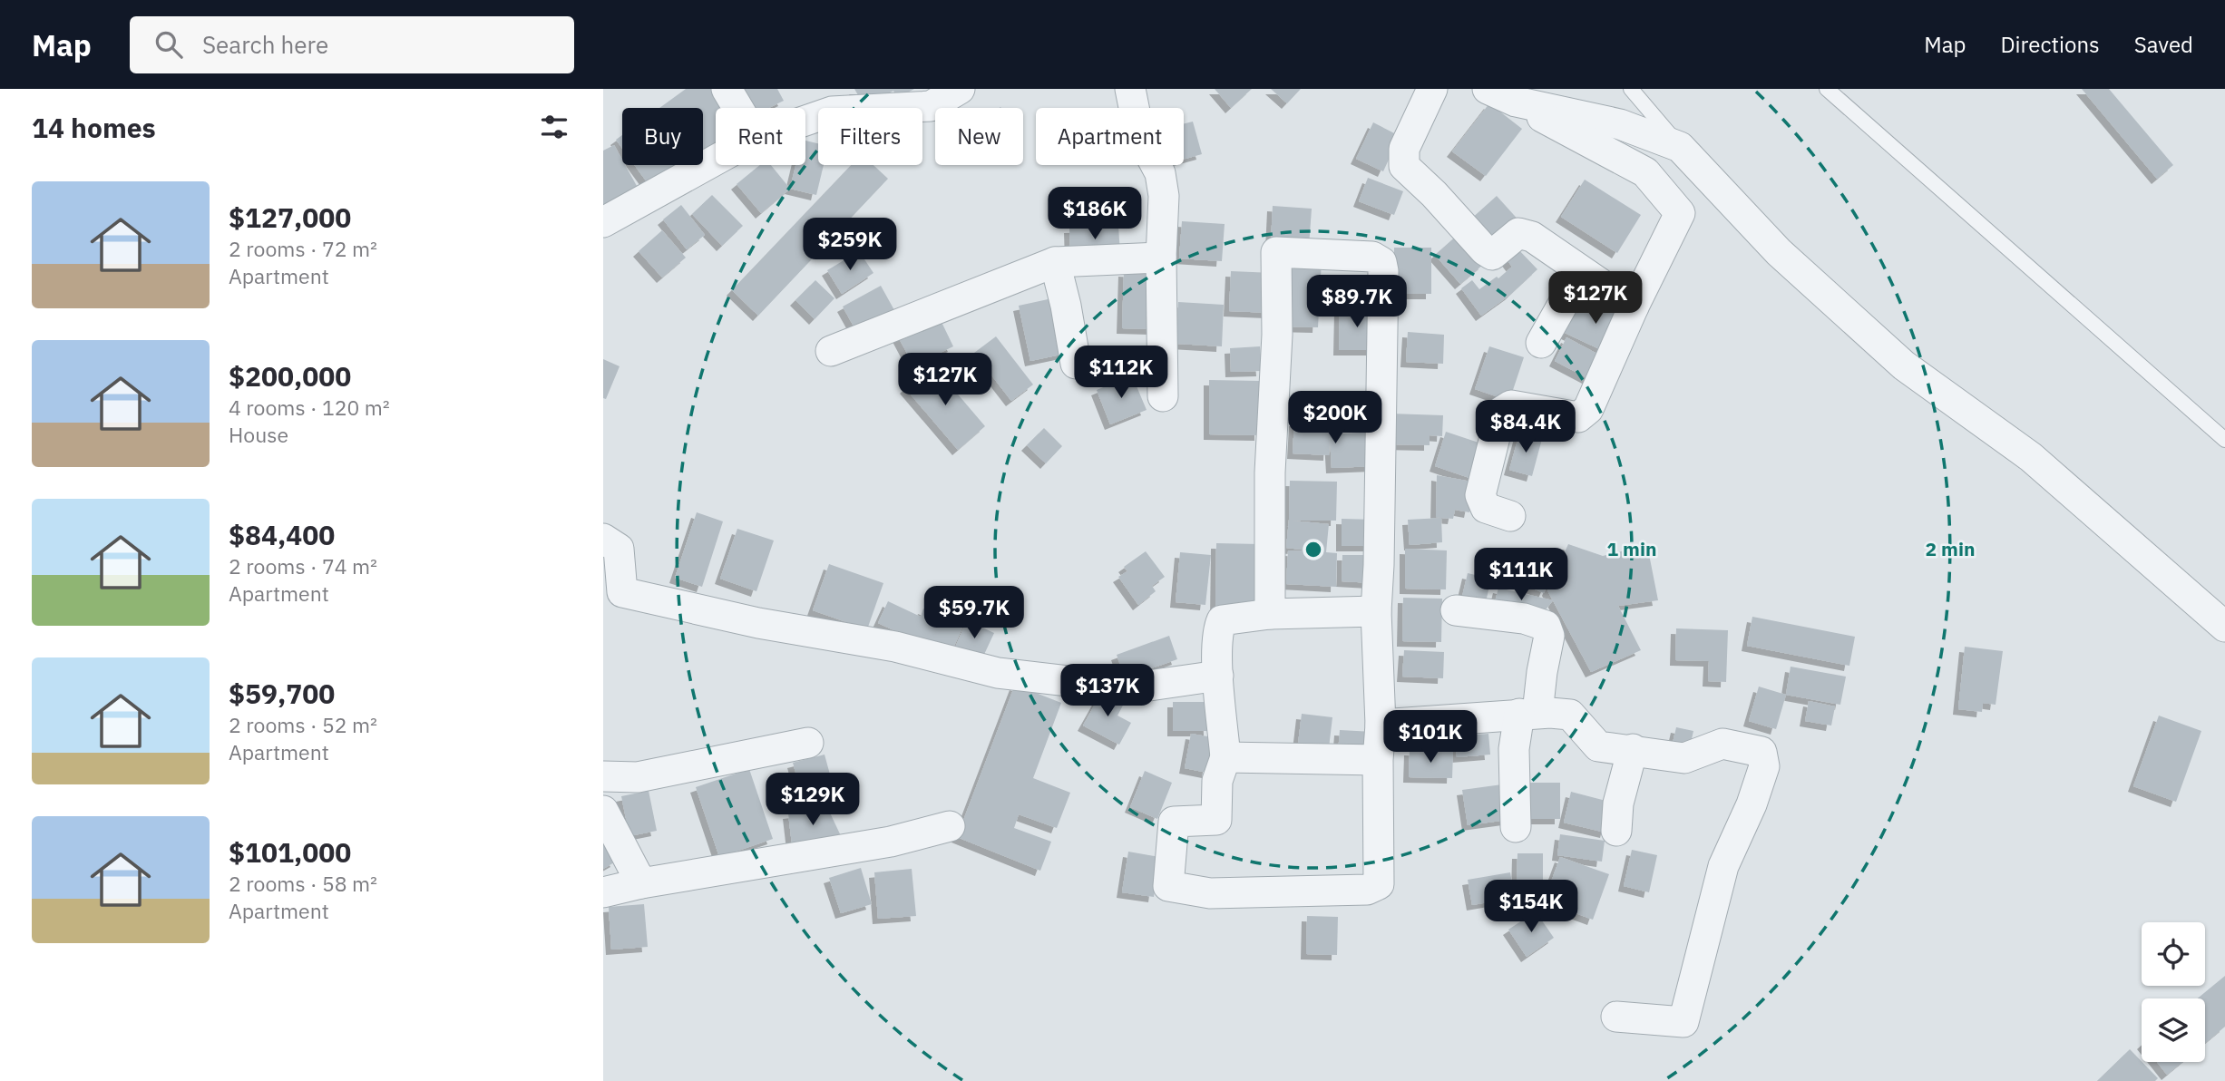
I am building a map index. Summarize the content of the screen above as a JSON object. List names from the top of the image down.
{
  "page": {
    "header": "Map",
    "search": "Search here",
    "nav": ["Map", "Directions", "Saved"],
    "heading": "14 homes",
    "chip": [
      "Buy",
      "Rent",
      "Filters",
      "New",
      "Apartment"
    ],
    "list": [
      {
        "name": "$127,000",
        "note": "2 rooms · 72 m² · Apartment"
      },
      {
        "name": "$200,000",
        "note": "4 rooms · 120 m² · House"
      },
      {
        "name": "$84,400",
        "note": "2 rooms · 74 m² · Apartment"
      },
      {
        "name": "$59,700",
        "note": "2 rooms · 52 m² · Apartment"
      },
      {
        "name": "$101,000",
        "note": "2 rooms · 58 m² · Apartment"
      }
    ],
    "price": [
      "$186K",
      "$259K",
      "$127K",
      "$89.7K",
      "$112K",
      "$127K",
      "$200K",
      "$84.4K",
      "$111K",
      "$59.7K",
      "$137K",
      "$101K",
      "$129K",
      "$154K"
    ]
  },
  "rings": ["1 min", "2 min"]
}
